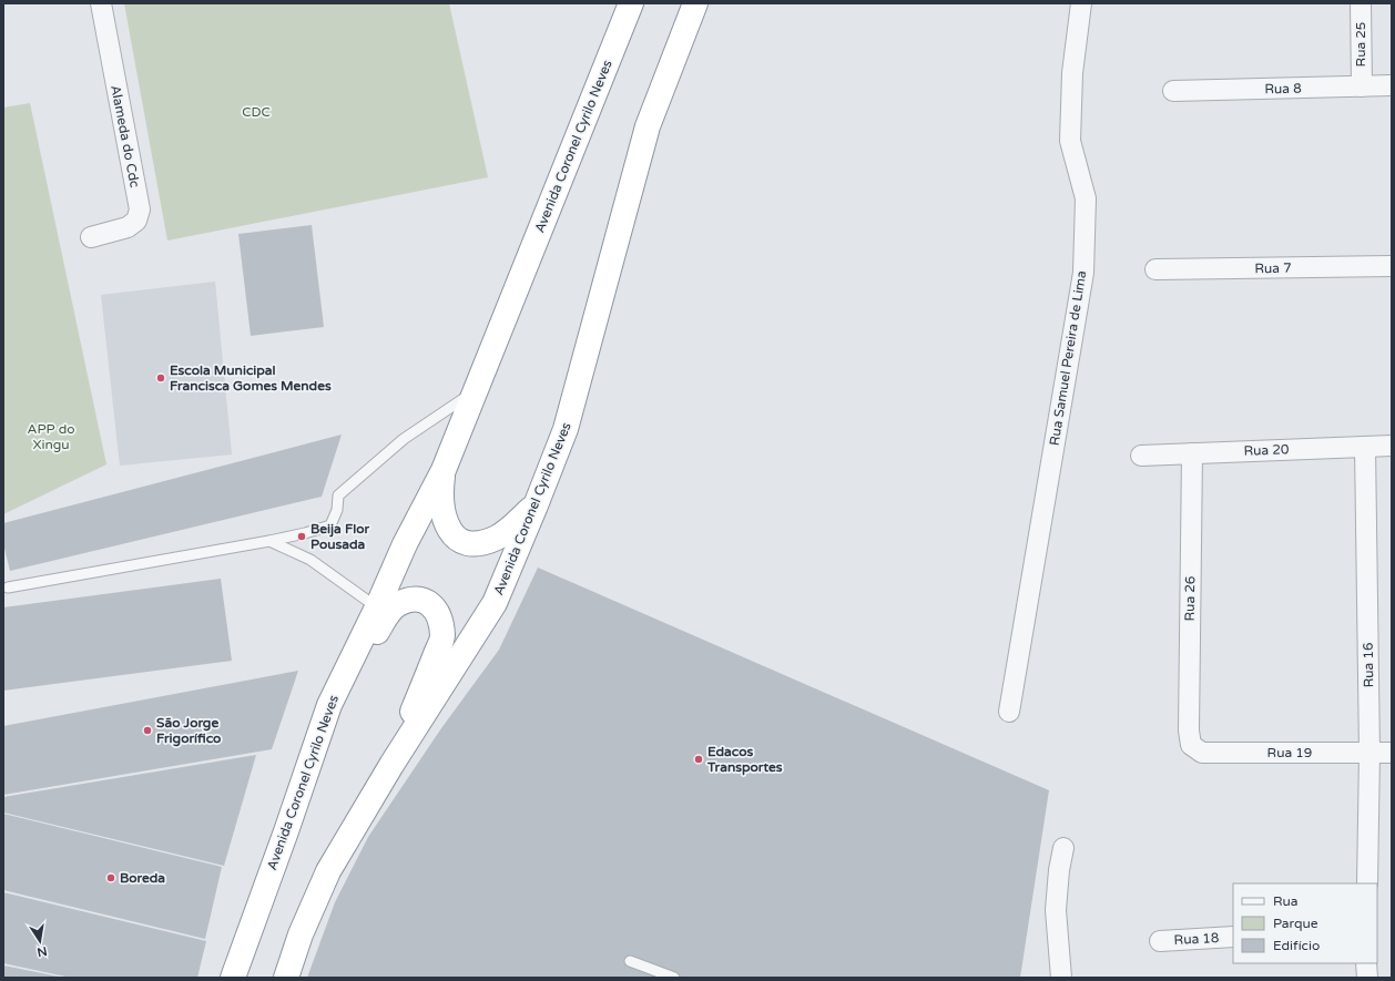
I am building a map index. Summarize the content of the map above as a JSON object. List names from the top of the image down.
{
  "streets": {
    "highway": ["Avenida Coronel Cyrilo Neves"],
    "street": [
      "Rua 25",
      "Rua 8",
      "Alameda do Cdc",
      "Rua 7",
      "Rua Samuel Pereira de Lima",
      "Rua 20",
      "Rua 26",
      "Rua 16",
      "Rua 19",
      "Rua 18"
    ]
  },
  "crossings": [
    ["Rua 25", "Rua 8"],
    ["Rua 20", "Rua 26"],
    ["Rua 20", "Rua 16"],
    ["Rua 26", "Rua 19"],
    ["Rua 16", "Rua 19"]
  ],
  "parks": ["CDC", "APP do Xingu"],
  "places": [
    "Escola Municipal Francisca Gomes Mendes",
    "Beija Flor Pousada",
    "São Jorge Frigorífico",
    "Edacos Transportes",
    "Boreda"
  ],
  "legend": ["Rua", "Parque", "Edifício"],
  "north": "bottom"
}
